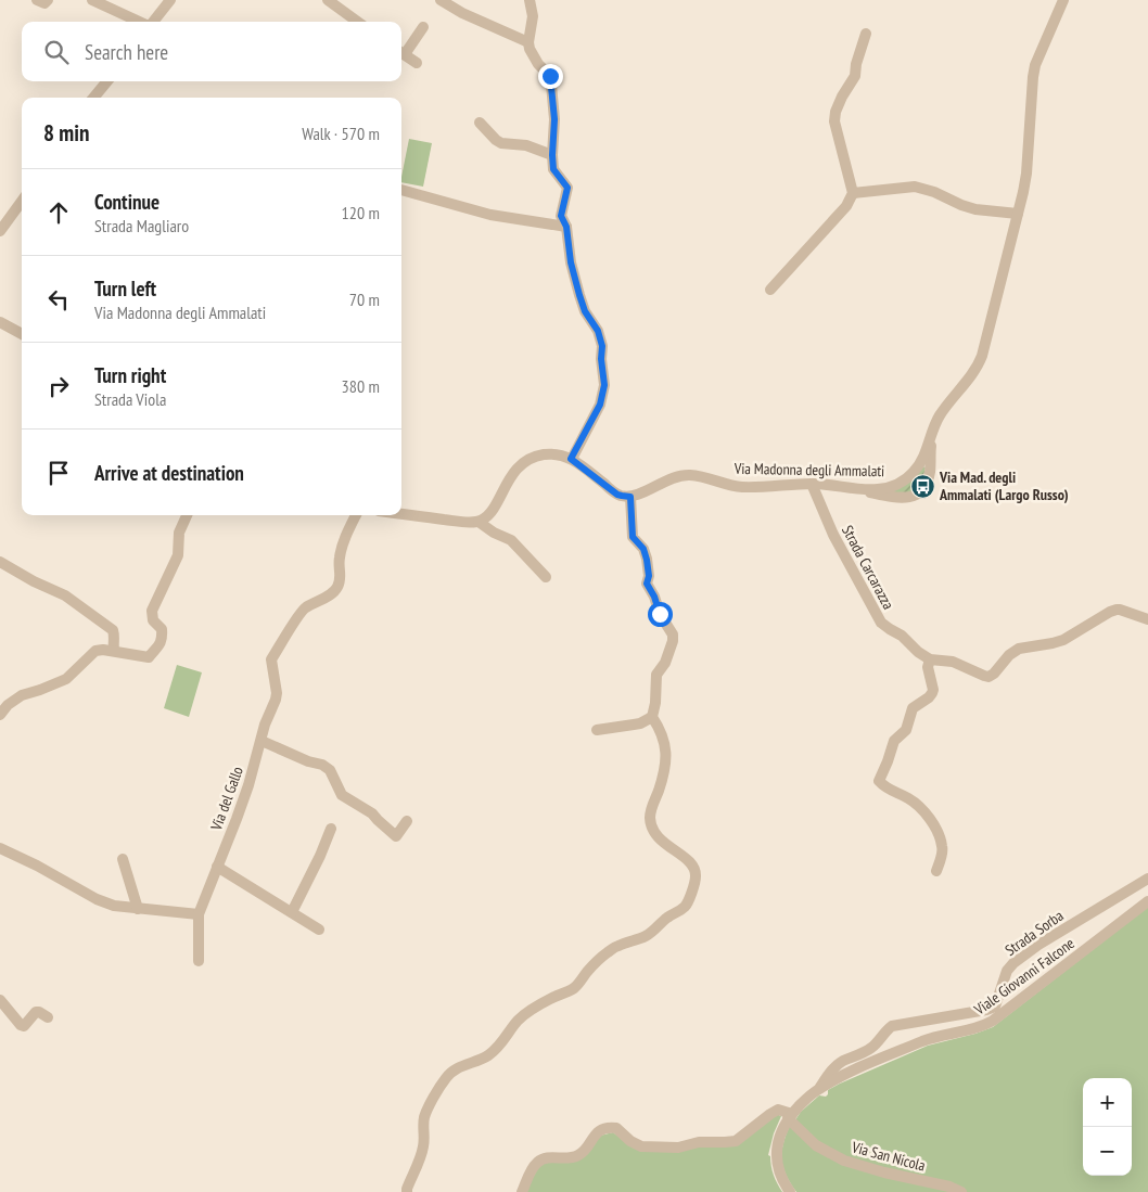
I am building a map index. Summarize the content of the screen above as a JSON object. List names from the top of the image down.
{
  "streets": {
    "street": [
      "Via Madonna degli Ammalati",
      "Strada Carcarazza",
      "Via del Gallo",
      "Strada Sorba",
      "Viale Giovanni Falcone",
      "Via San Nicola"
    ]
  },
  "crossings": [
    ["Via Madonna degli Ammalati", "Strada Carcarazza"],
    ["Strada Sorba", "Viale Giovanni Falcone"]
  ],
  "places": {
    "bus stop": ["Via Mad. degli Ammalati (Largo Russo)"]
  },
  "page": {
    "search": "Search here",
    "heading": ["8 min", "Walk · 570 m"],
    "list": [
      ["Continue", "Strada Magliaro", "120 m"],
      ["Turn left", "Via Madonna degli Ammalati", "70 m"],
      ["Turn right", "Strada Viola", "380 m"],
      "Arrive at destination"
    ],
    "map_buttons": ["+", "−"]
  }
}
